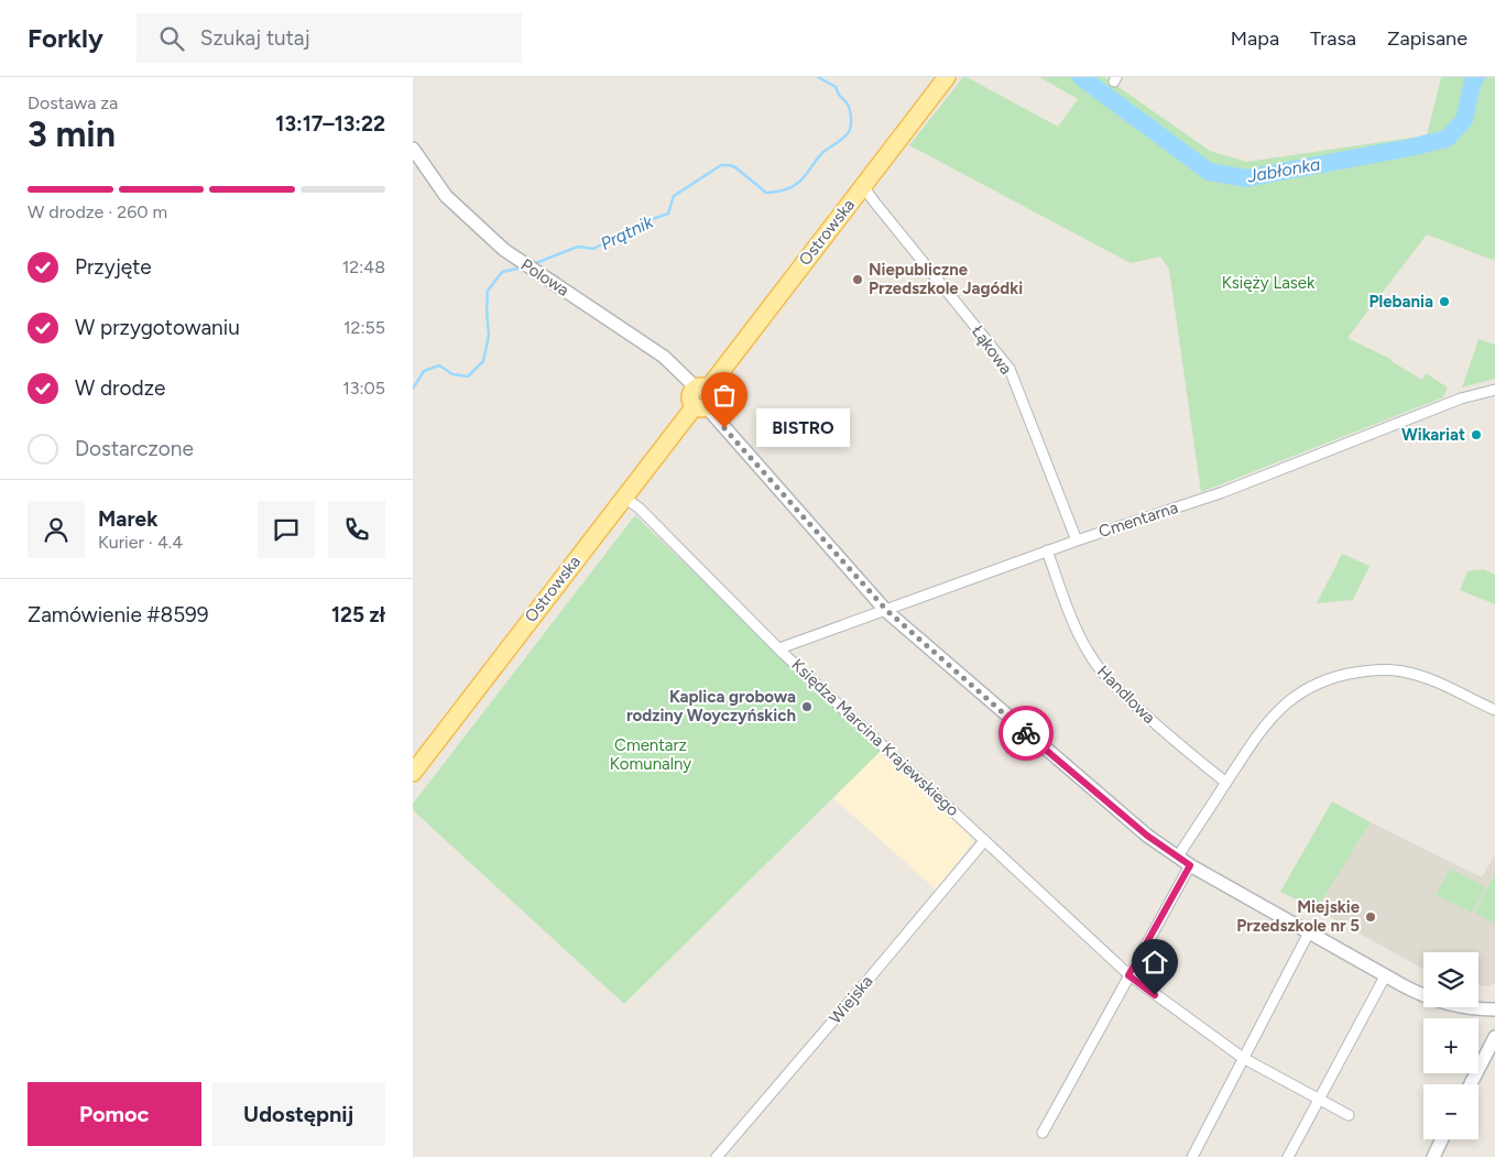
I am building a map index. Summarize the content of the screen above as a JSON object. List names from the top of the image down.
{
  "streets": {
    "main road": ["Ostrowska"],
    "street": [
      "Polowa",
      "Łąkowa",
      "Cmentarna",
      "Handlowa",
      "Księdza Marcina Krajewskiego",
      "Wiejska"
    ]
  },
  "crossings": [
    ["Ostrowska", "Polowa"],
    ["Ostrowska", "Łąkowa"],
    ["Ostrowska", "Księdza Marcina Krajewskiego"],
    ["Łąkowa", "Cmentarna"],
    ["Cmentarna", "Handlowa"],
    ["Cmentarna", "Księdza Marcina Krajewskiego"],
    ["Księdza Marcina Krajewskiego", "Wiejska"]
  ],
  "water": ["Jabłonka", "Prątnik"],
  "parks": ["Księży Lasek", "Cmentarz Komunalny"],
  "places": [
    "Niepubliczne Przedszkole Jagódki",
    "Plebania",
    "BISTRO",
    "Wikariat",
    "Kaplica grobowa rodziny Woyczyńskich",
    "Miejskie Przedszkole nr 5"
  ],
  "page": {
    "header": "Forkly",
    "search": "Szukaj tutaj",
    "nav": ["Mapa", "Trasa", "Zapisane"],
    "heading": ["3 min", "Dostawa za", "13:17–13:22"],
    "panel": [
      "Marek",
      "Kurier · 4.4",
      "Zamówienie #8599",
      "125 zł"
    ],
    "bar": "W drodze · 260 m",
    "list": [
      ["Przyjęte", "12:48"],
      ["W przygotowaniu", "12:55"],
      ["W drodze", "13:05"],
      "Dostarczone"
    ],
    "bubble": "BISTRO",
    "map_buttons": ["+", "−"],
    "buttons": ["Pomoc", "Udostępnij"]
  }
}
